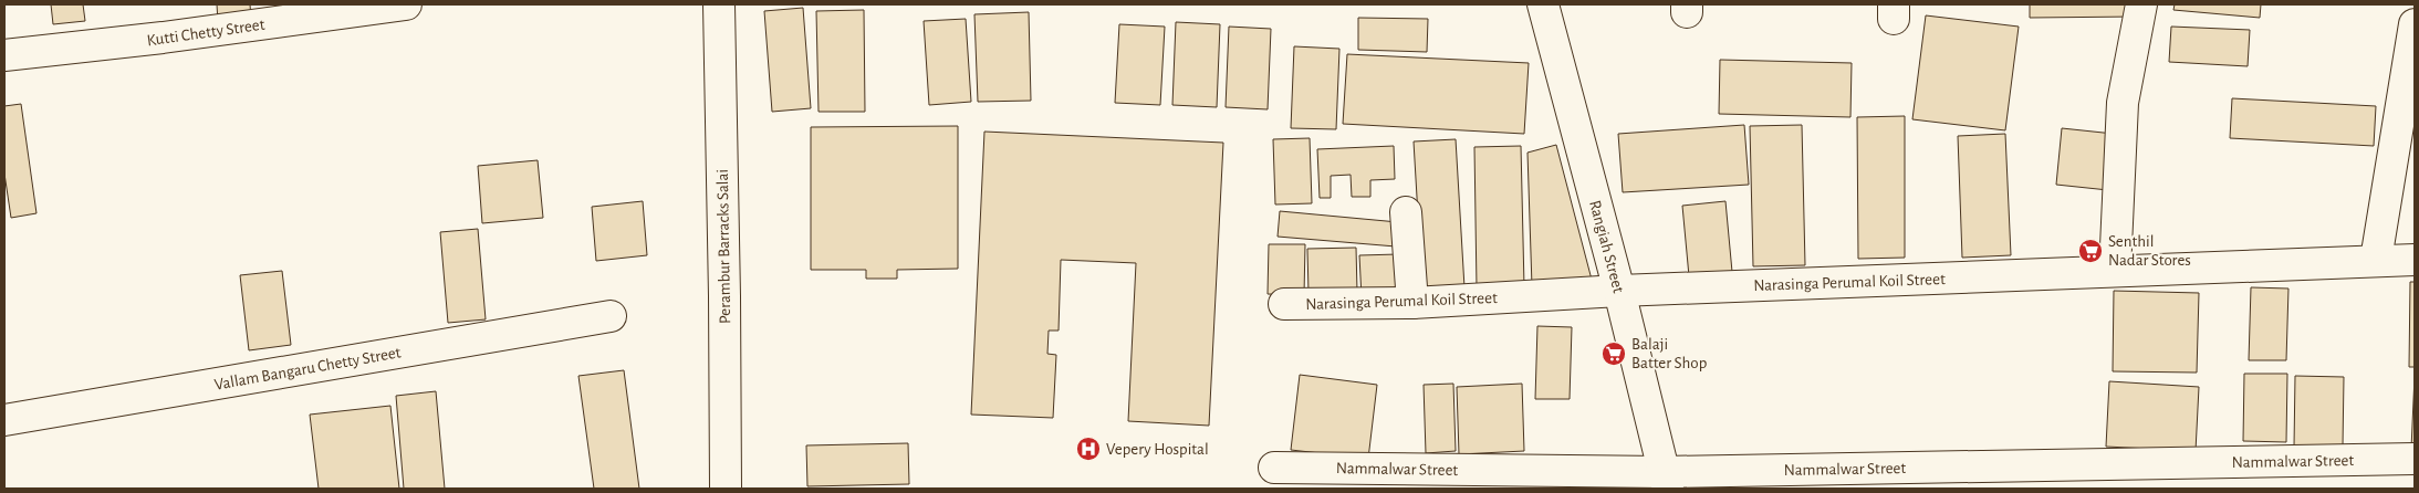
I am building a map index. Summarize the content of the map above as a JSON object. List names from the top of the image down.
{
  "streets": {
    "street": [
      "Kutti Chetty Street",
      "Perambur Barracks Salai",
      "Rangiah Street",
      "Narasinga Perumal Koil Street",
      "Vallam Bangaru Chetty Street",
      "Nammalwar Street"
    ]
  },
  "crossings": [
    ["Rangiah Street", "Narasinga Perumal Koil Street"],
    ["Rangiah Street", "Nammalwar Street"]
  ],
  "places": {
    "supermarket": ["Senthil Nadar Stores", "Balaji Batter Shop"],
    "hospital": ["Vepery Hospital"]
  }
}
